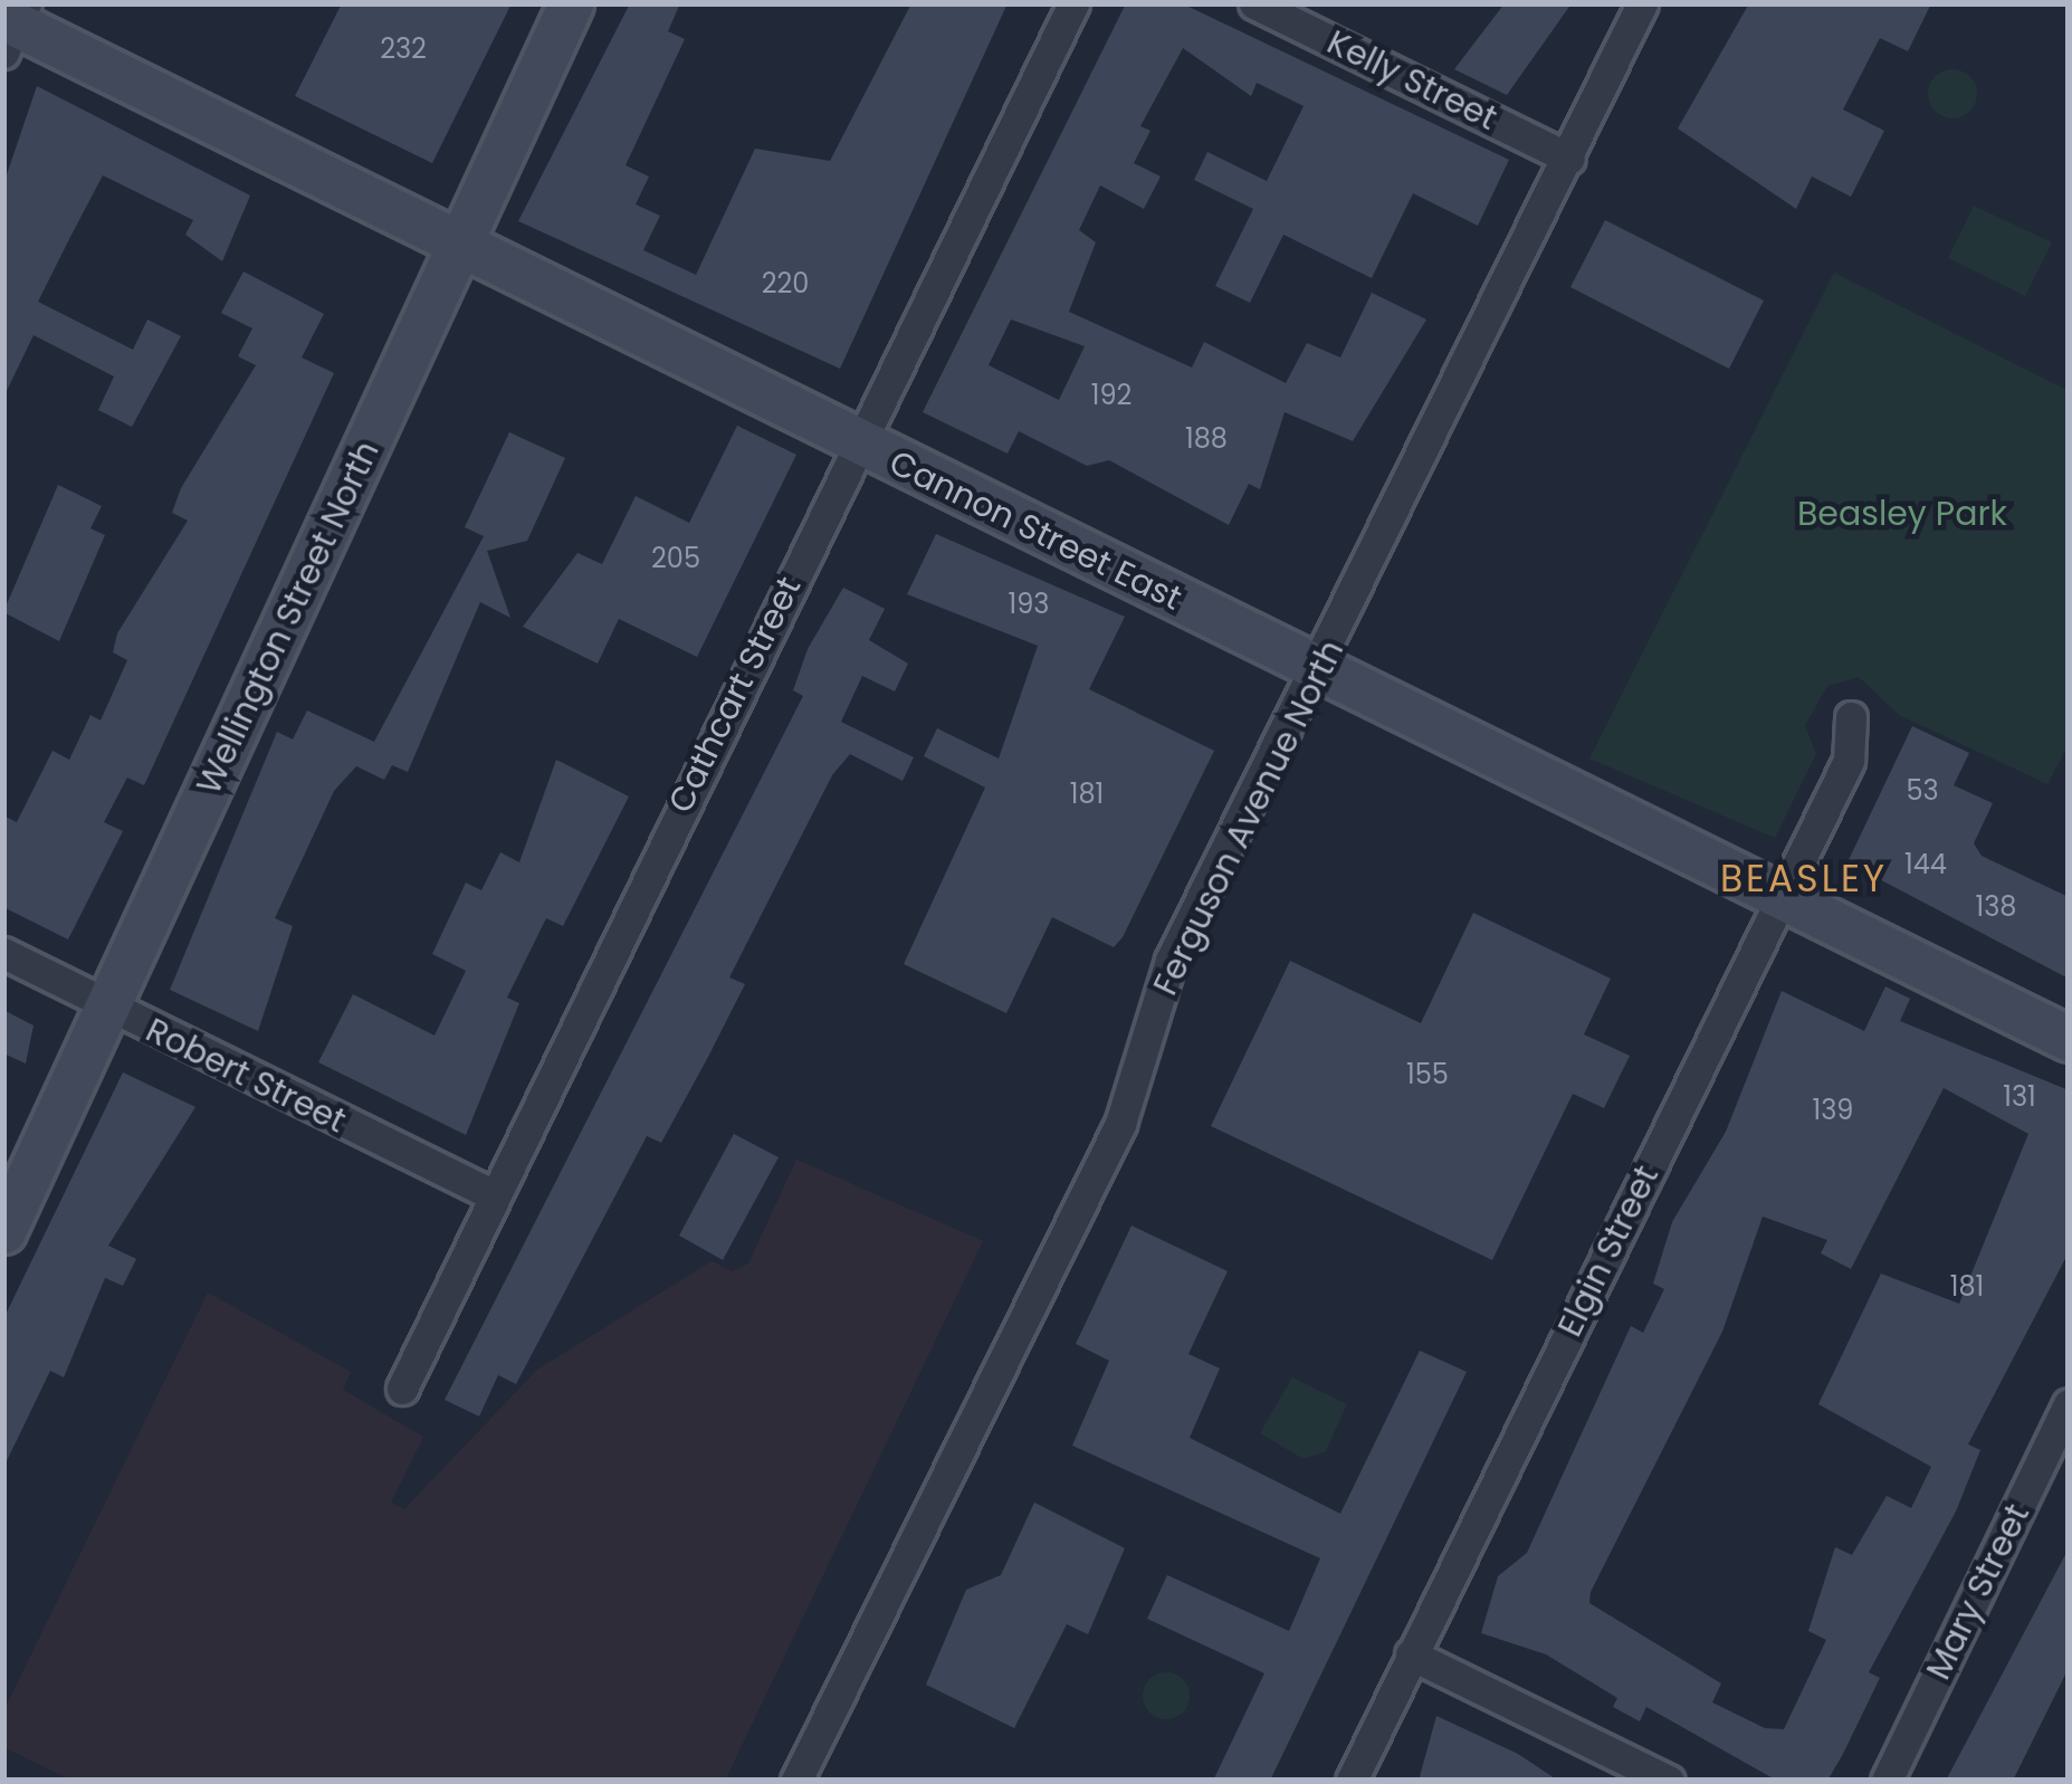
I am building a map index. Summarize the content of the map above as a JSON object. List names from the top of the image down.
{
  "streets": {
    "main road": ["Cannon Street East", "Wellington Street North"],
    "street": [
      "Kelly Street",
      "Cathcart Street",
      "Ferguson Avenue North",
      "Robert Street",
      "Elgin Street",
      "Mary Street"
    ]
  },
  "crossings": [
    ["Kelly Street", "Ferguson Avenue North"],
    ["Cannon Street East", "Wellington Street North"],
    ["Cannon Street East", "Cathcart Street"],
    ["Cannon Street East", "Ferguson Avenue North"],
    ["Cannon Street East", "Elgin Street"],
    ["Wellington Street North", "Robert Street"],
    ["Cathcart Street", "Robert Street"]
  ],
  "districts": ["BEASLEY"],
  "parks": ["Beasley Park"],
  "house_numbers": [
    "232",
    "220",
    "192",
    "188",
    "205",
    "193",
    "53",
    "181",
    "144",
    "138",
    "155",
    "131",
    "139",
    "181"
  ]
}
